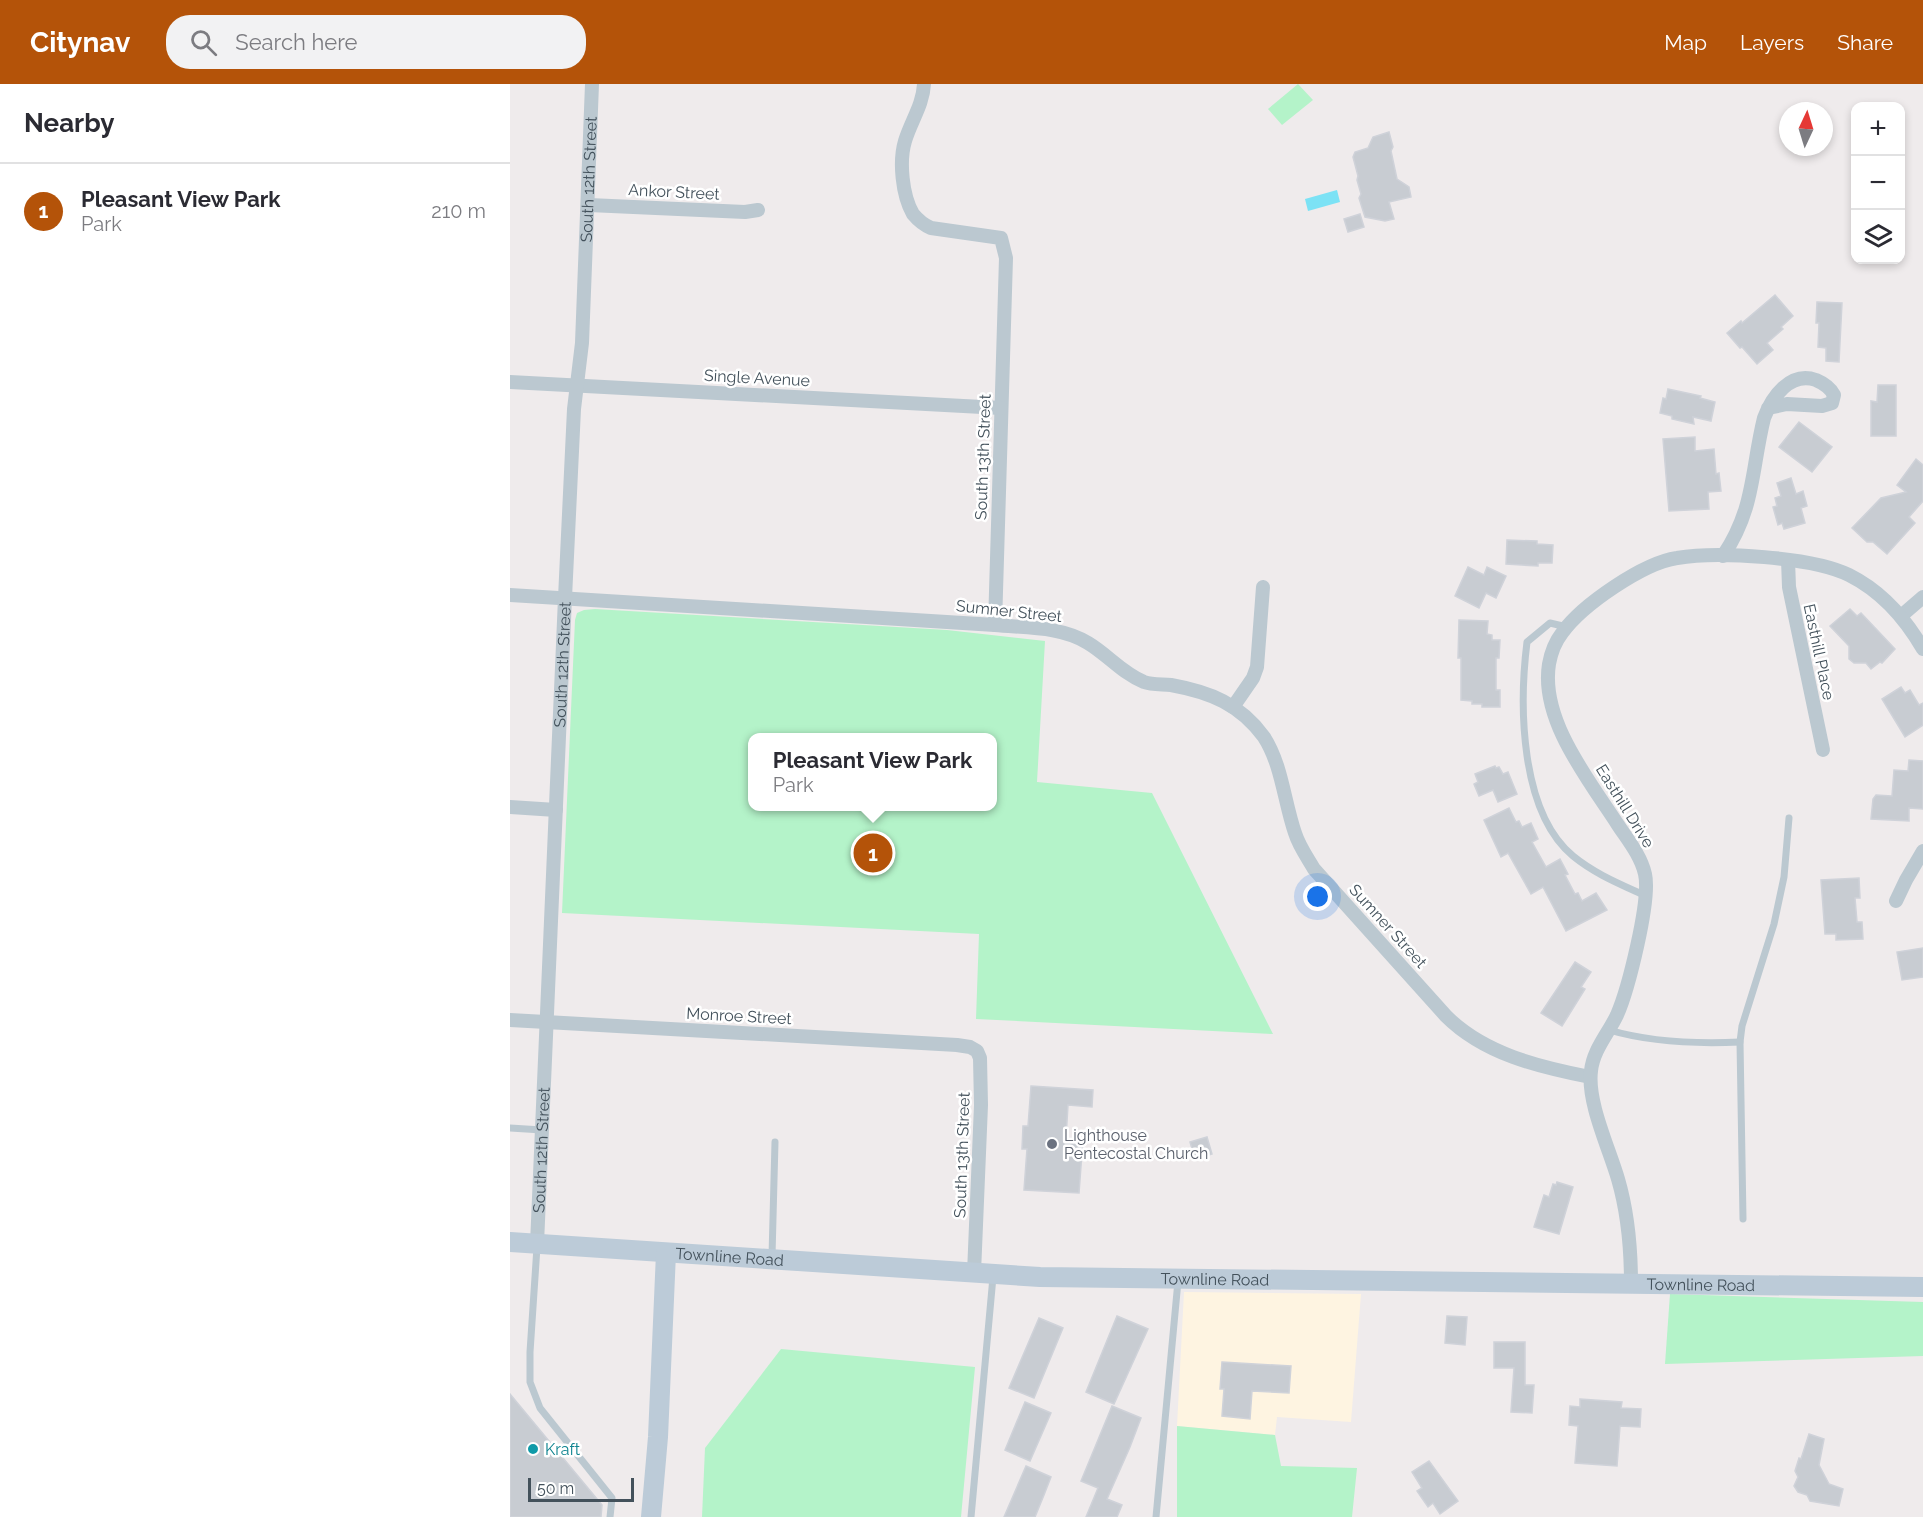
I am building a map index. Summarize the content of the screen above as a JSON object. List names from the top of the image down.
{
  "streets": {
    "street": [
      "South 12th Street",
      "Ankor Street",
      "Single Avenue",
      "South 13th Street",
      "Sumner Street",
      "Easthill Place",
      "Easthill Drive",
      "Monroe Street",
      "Townline Road"
    ]
  },
  "crossings": [
    ["South 12th Street", "Ankor Street"],
    ["South 12th Street", "Single Avenue"],
    ["South 12th Street", "Sumner Street"],
    ["South 12th Street", "Monroe Street"],
    ["South 12th Street", "Townline Road"],
    ["Single Avenue", "South 13th Street"],
    ["South 13th Street", "Sumner Street"],
    ["South 13th Street", "Monroe Street"],
    ["South 13th Street", "Townline Road"],
    ["Sumner Street", "Easthill Drive"],
    ["Easthill Place", "Easthill Drive"],
    ["Easthill Drive", "Townline Road"]
  ],
  "places": ["Lighthouse Pentecostal Church", "Kraft"],
  "scale_bar": "50 m",
  "north": "top",
  "page": {
    "header": "Citynav",
    "search": "Search here",
    "nav": ["Map", "Layers", "Share"],
    "heading": "Nearby",
    "map_buttons": ["+", "−"],
    "list": [
      {
        "mark": "1",
        "name": "Pleasant View Park",
        "note": "Park",
        "value": "210 m"
      }
    ],
    "popup": ["Pleasant View Park", "Park"],
    "pins": "1",
    "scale": "50 m"
  }
}
